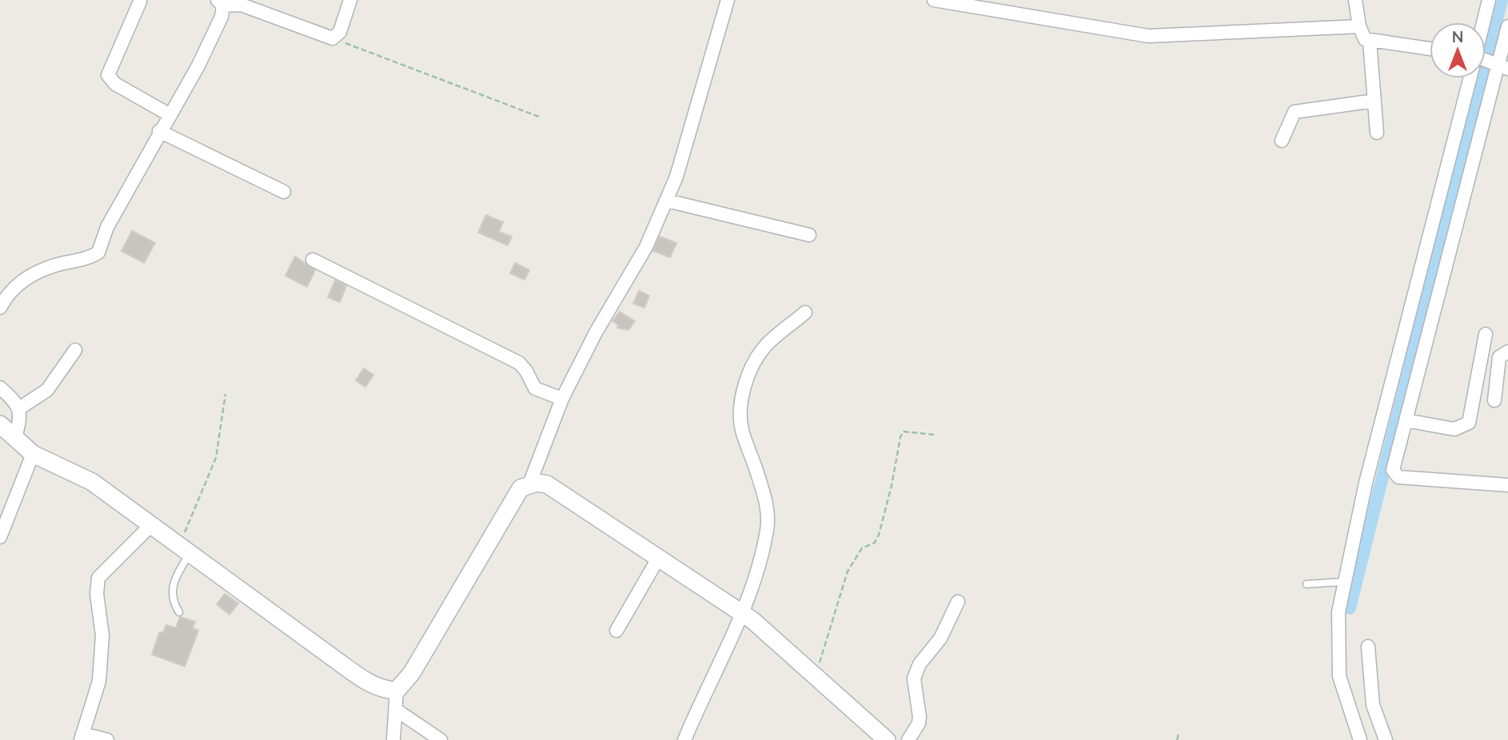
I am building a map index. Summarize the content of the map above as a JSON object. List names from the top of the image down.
{
  "north": "top"
}
